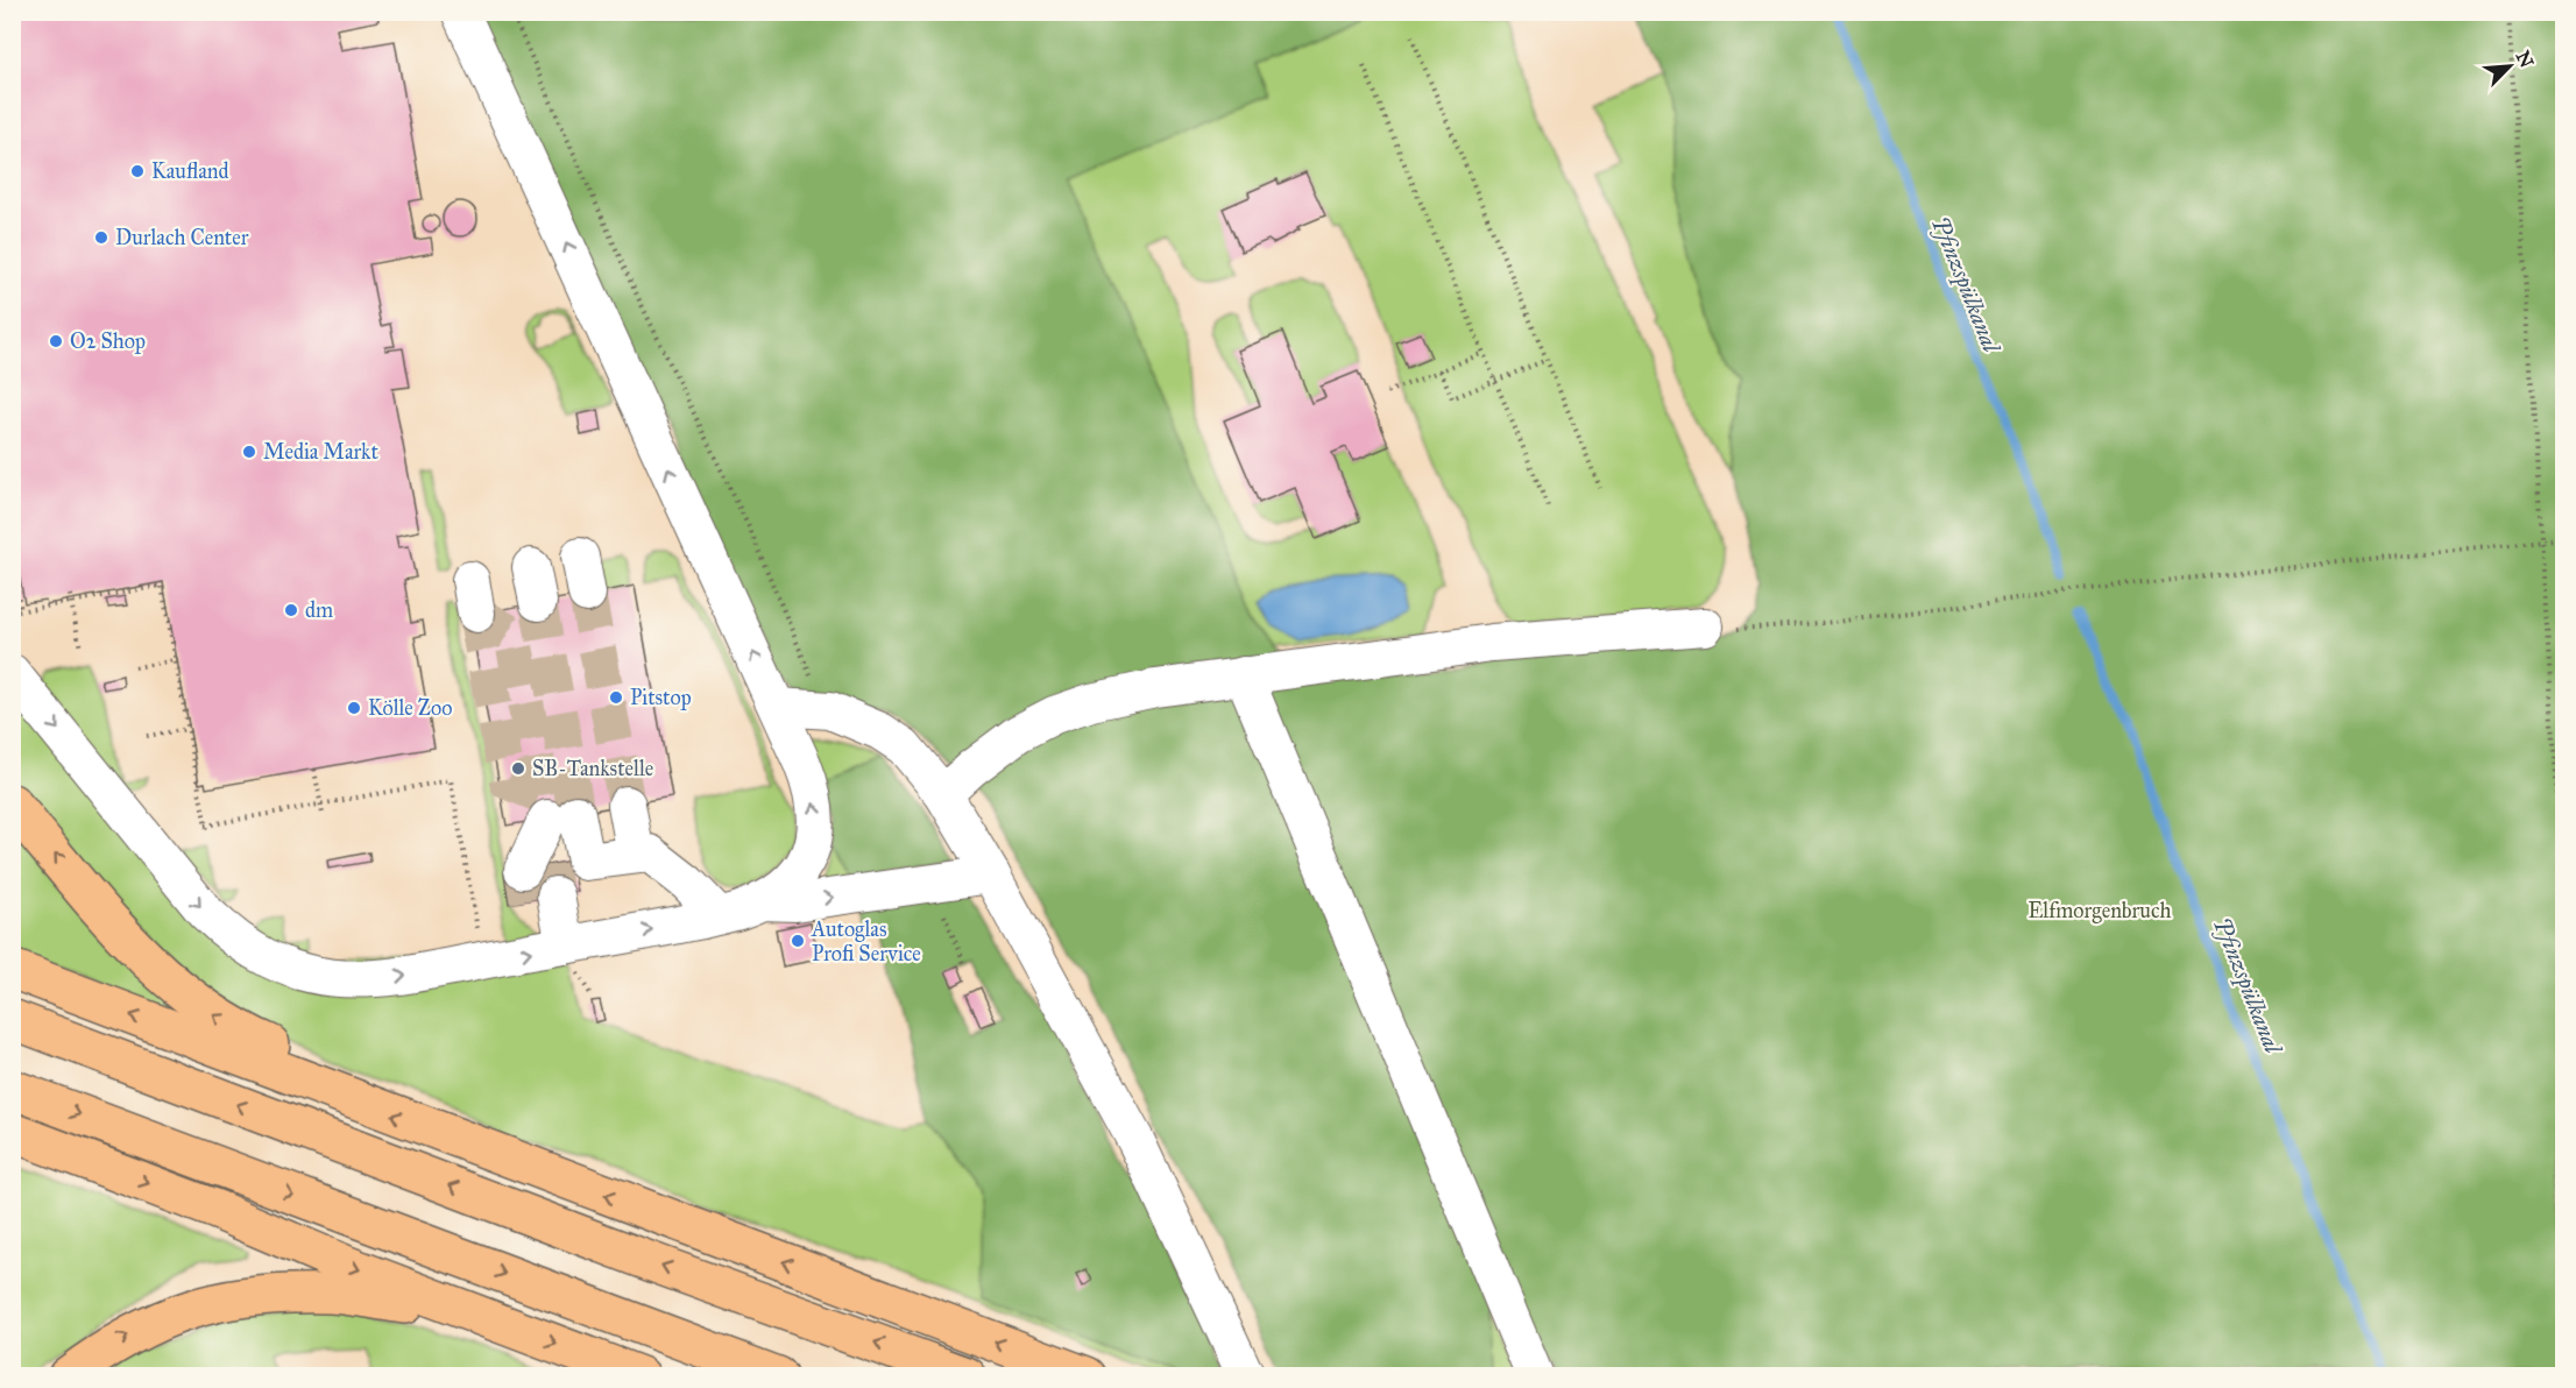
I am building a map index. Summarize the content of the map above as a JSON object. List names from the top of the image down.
{
  "water": ["Pfinzspülkanal"],
  "parks": ["Elfmorgenbruch"],
  "places": [
    "Kaufland",
    "Durlach Center",
    "O2 Shop",
    "Media Markt",
    "dm",
    "Pitstop",
    "Kölle Zoo",
    "SB-Tankstelle",
    "Autoglas Profi Service"
  ],
  "north": "top right"
}
